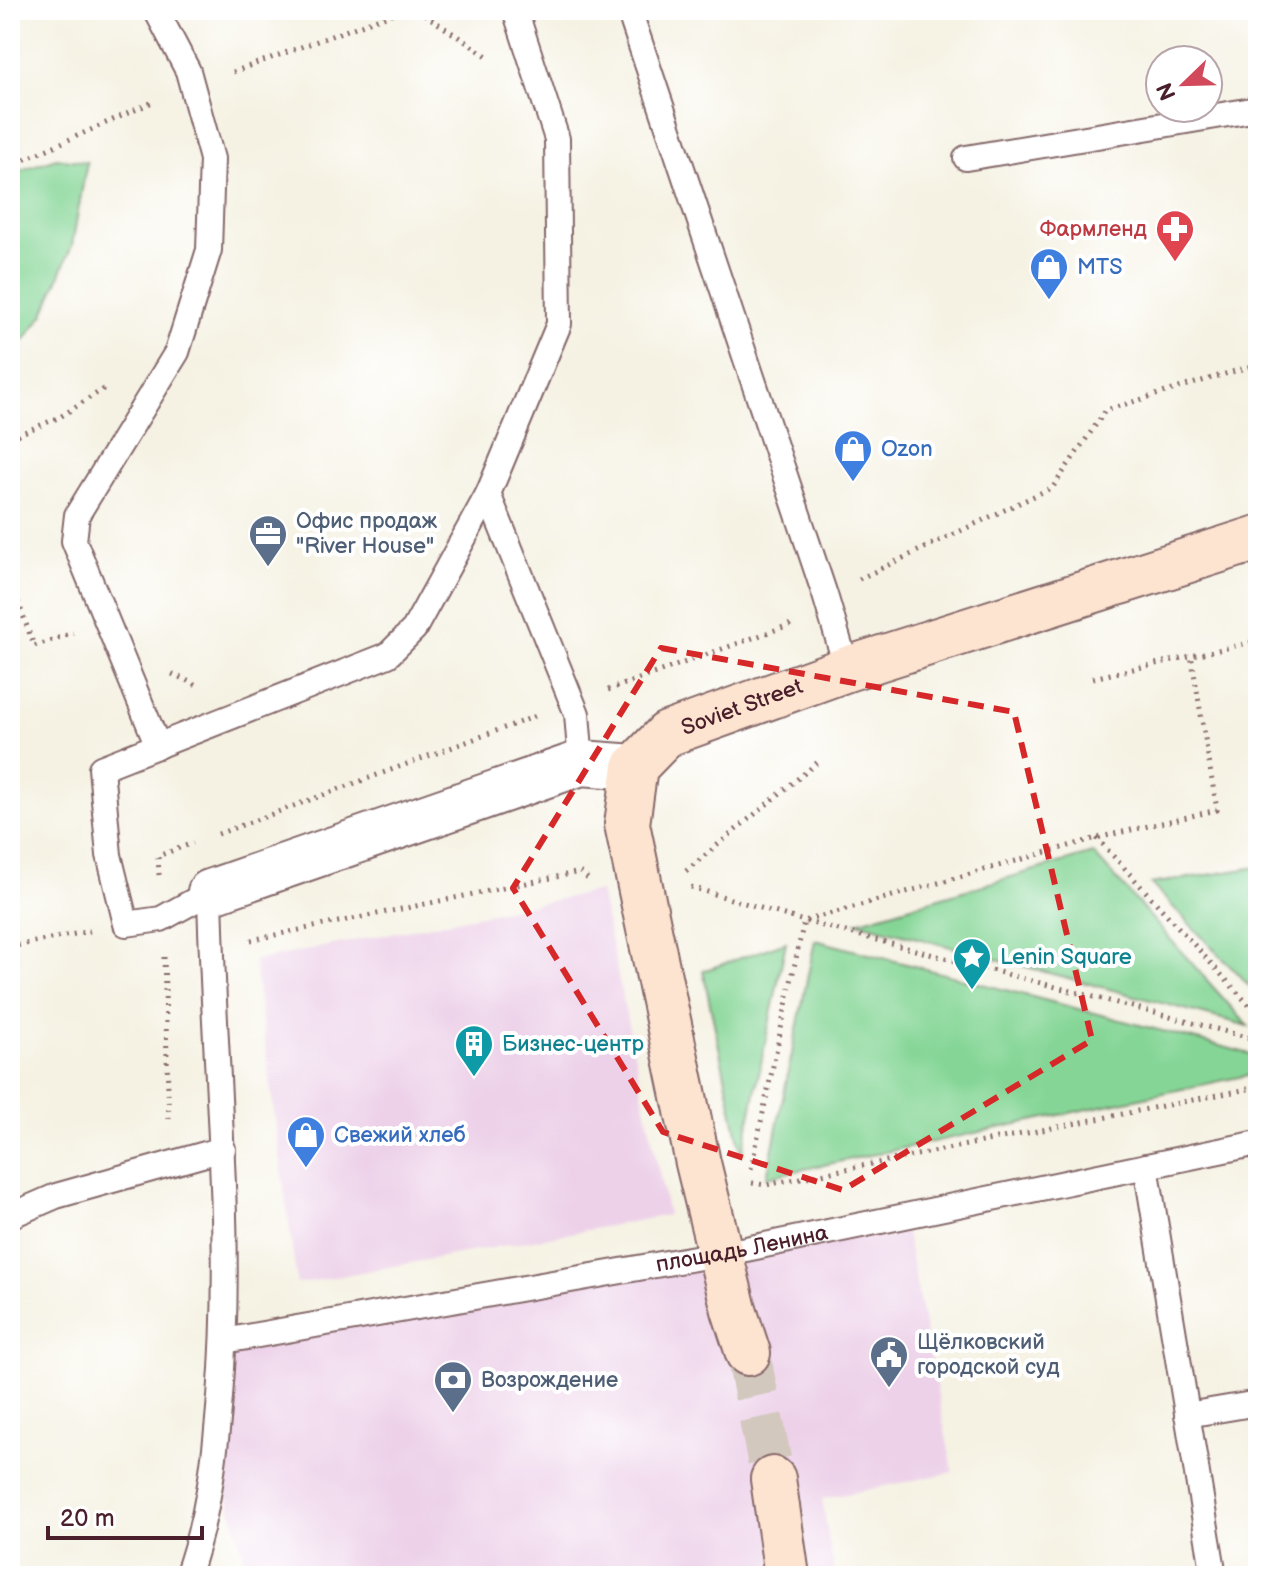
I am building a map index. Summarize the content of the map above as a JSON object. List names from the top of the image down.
{
  "streets": {
    "street": ["Soviet Street"],
    "lane": ["площадь Ленина"]
  },
  "places": {
    "pharmacy": ["Фармленд"],
    "shop": ["MTS", "Ozon", "Свежий хлеб"],
    "office": ["Офис продаж \"River House\""],
    "place": ["Lenin Square"],
    "building": ["Бизнес-центр"],
    "public building": ["Щёлковский городской суд"],
    "bank": ["Возрождение"]
  },
  "scale_bar": "20 m",
  "north": "bottom left"
}
